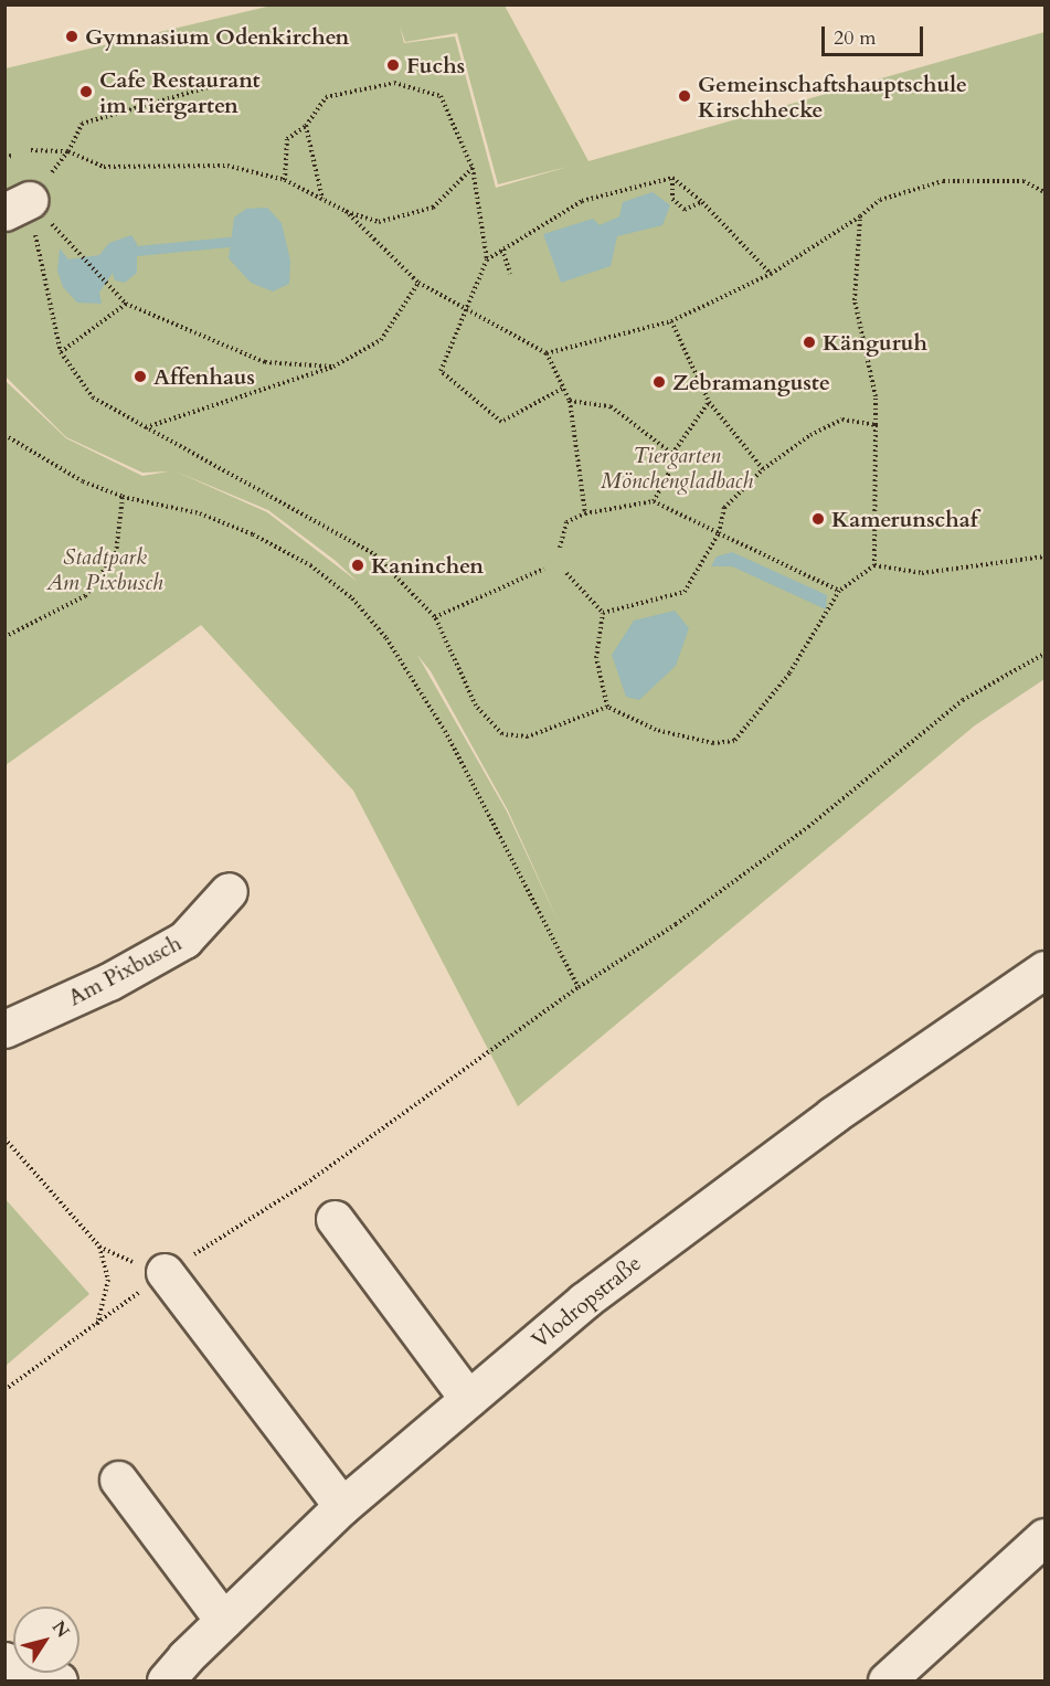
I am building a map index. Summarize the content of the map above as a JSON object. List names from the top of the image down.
{
  "streets": {
    "street": ["Am Pixbusch", "Vlodropstraße"]
  },
  "parks": ["Tiergarten Mönchengladbach", "Stadtpark Am Pixbusch"],
  "places": [
    "Gymnasium Odenkirchen",
    "Fuchs",
    "Cafe Restaurant im Tiergarten",
    "Gemeinschaftshauptschule Kirschhecke",
    "Känguruh",
    "Affenhaus",
    "Zebramanguste",
    "Kamerunschaf",
    "Kaninchen"
  ],
  "scale_bar": "20 m",
  "north": "top right"
}
